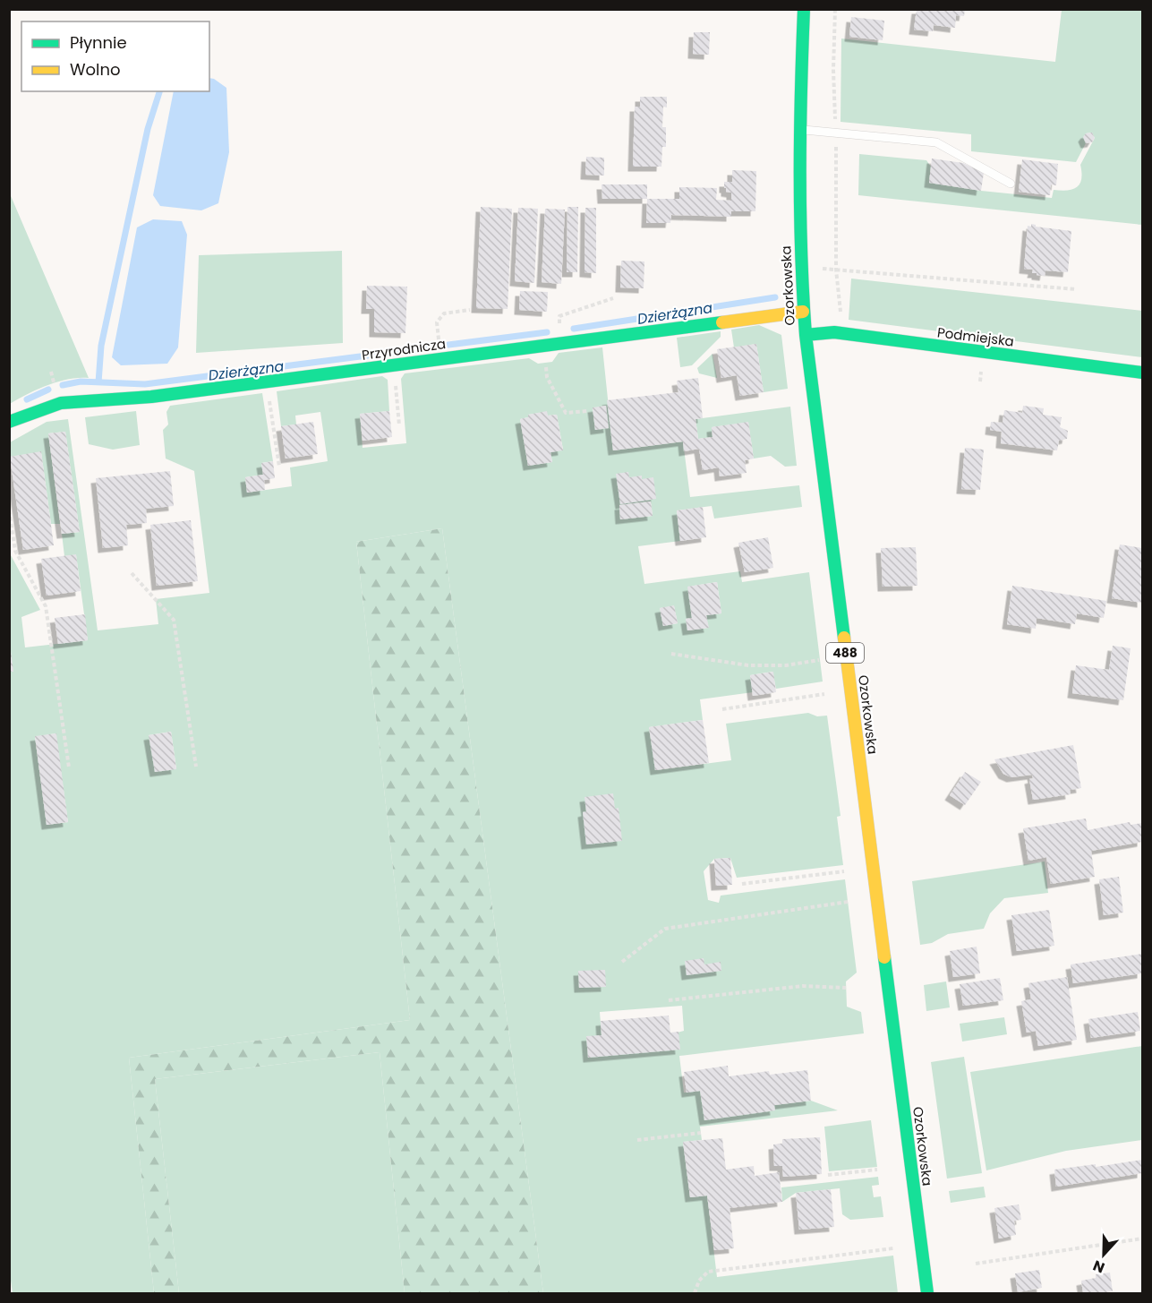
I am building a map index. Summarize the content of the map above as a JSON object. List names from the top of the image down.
{
  "streets": {
    "main road": [
      "Ozorkowska",
      "Podmiejska",
      "Przyrodnicza",
      "488"
    ]
  },
  "crossings": [
    ["Ozorkowska", "Podmiejska"],
    ["Ozorkowska", "Przyrodnicza"]
  ],
  "water": ["Dzierżązna"],
  "legend": ["Płynnie", "Wolno"],
  "north": "bottom"
}
